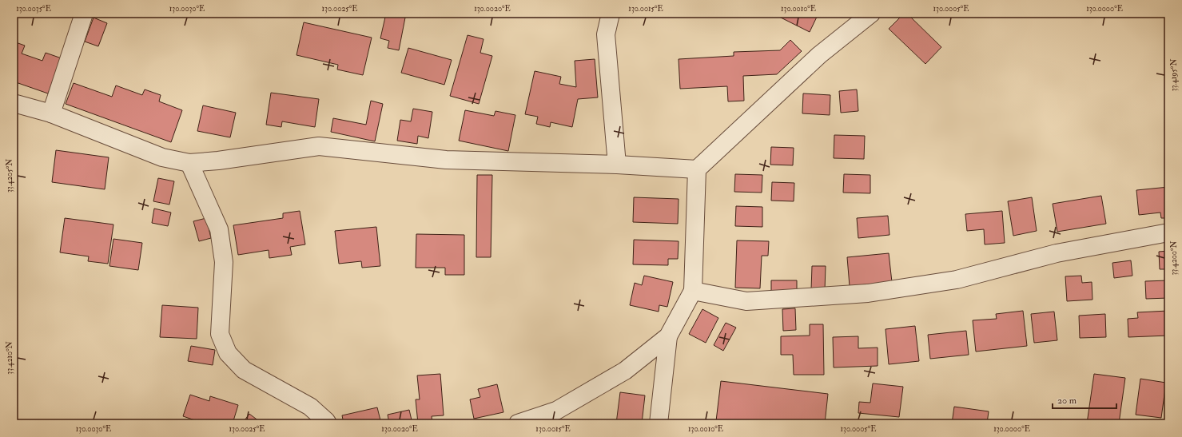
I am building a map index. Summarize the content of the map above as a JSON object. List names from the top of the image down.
{
  "scale_bar": "20 m",
  "coordinates": [
    "130.0035°E",
    "130.0030°E",
    "130.0025°E",
    "130.0020°E",
    "130.0015°E",
    "130.0010°E",
    "130.0005°E",
    "130.0000°E",
    "33.4195°N",
    "33.4205°N",
    "33.4200°N",
    "33.4210°N"
  ]
}
